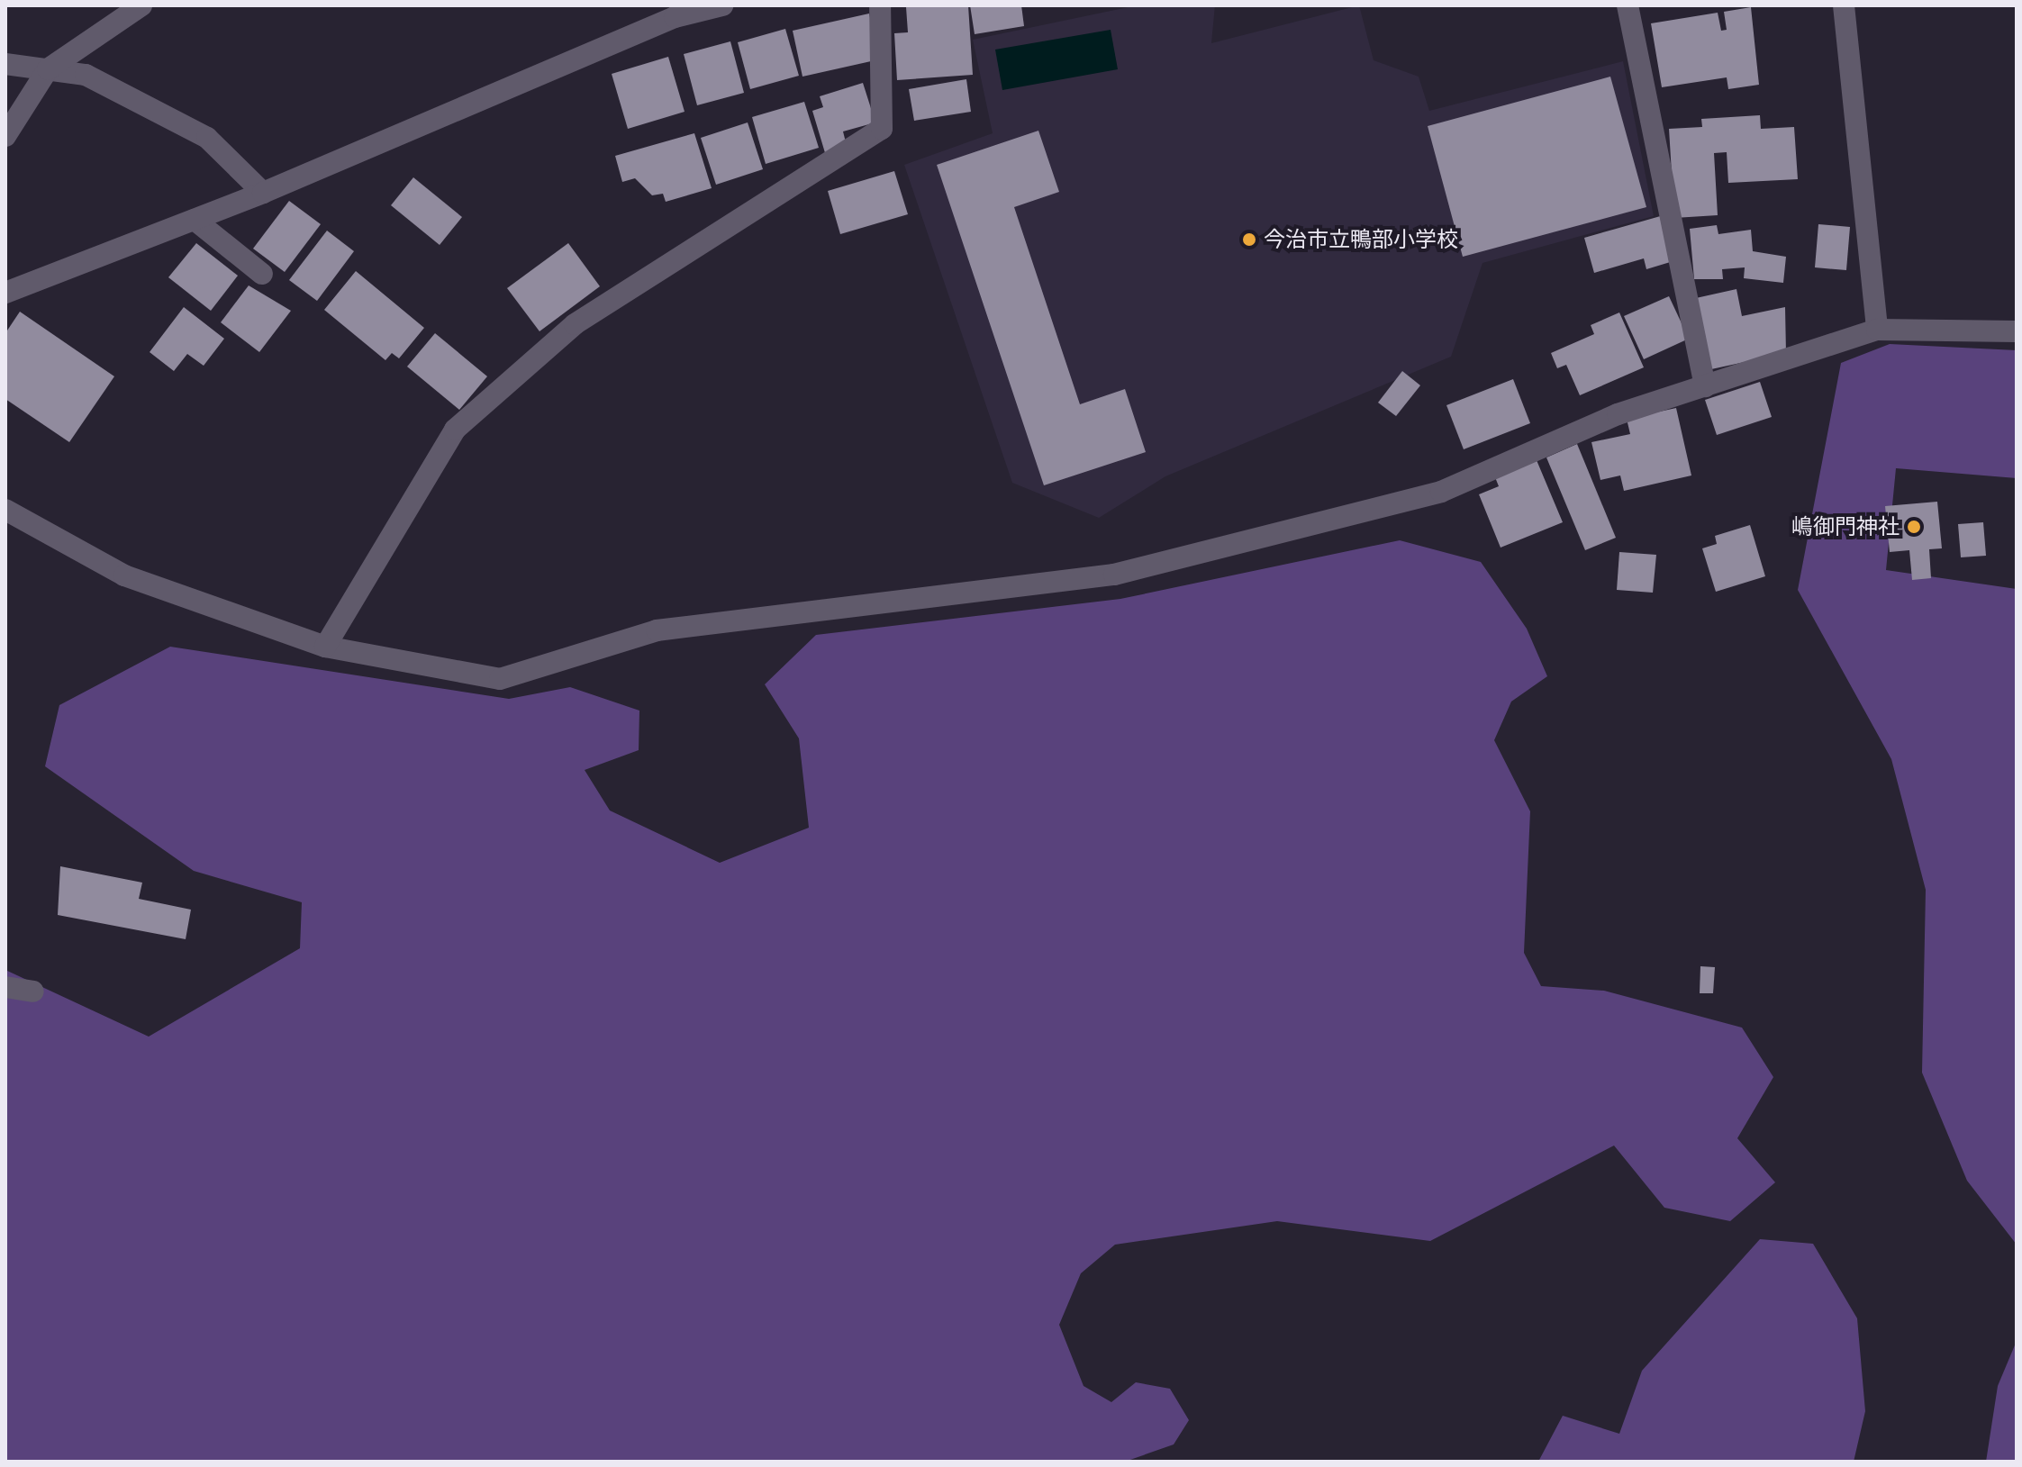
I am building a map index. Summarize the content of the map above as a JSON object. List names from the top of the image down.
{
  "places": ["今治市立鴨部小学校", "嶋御門神社"]
}
